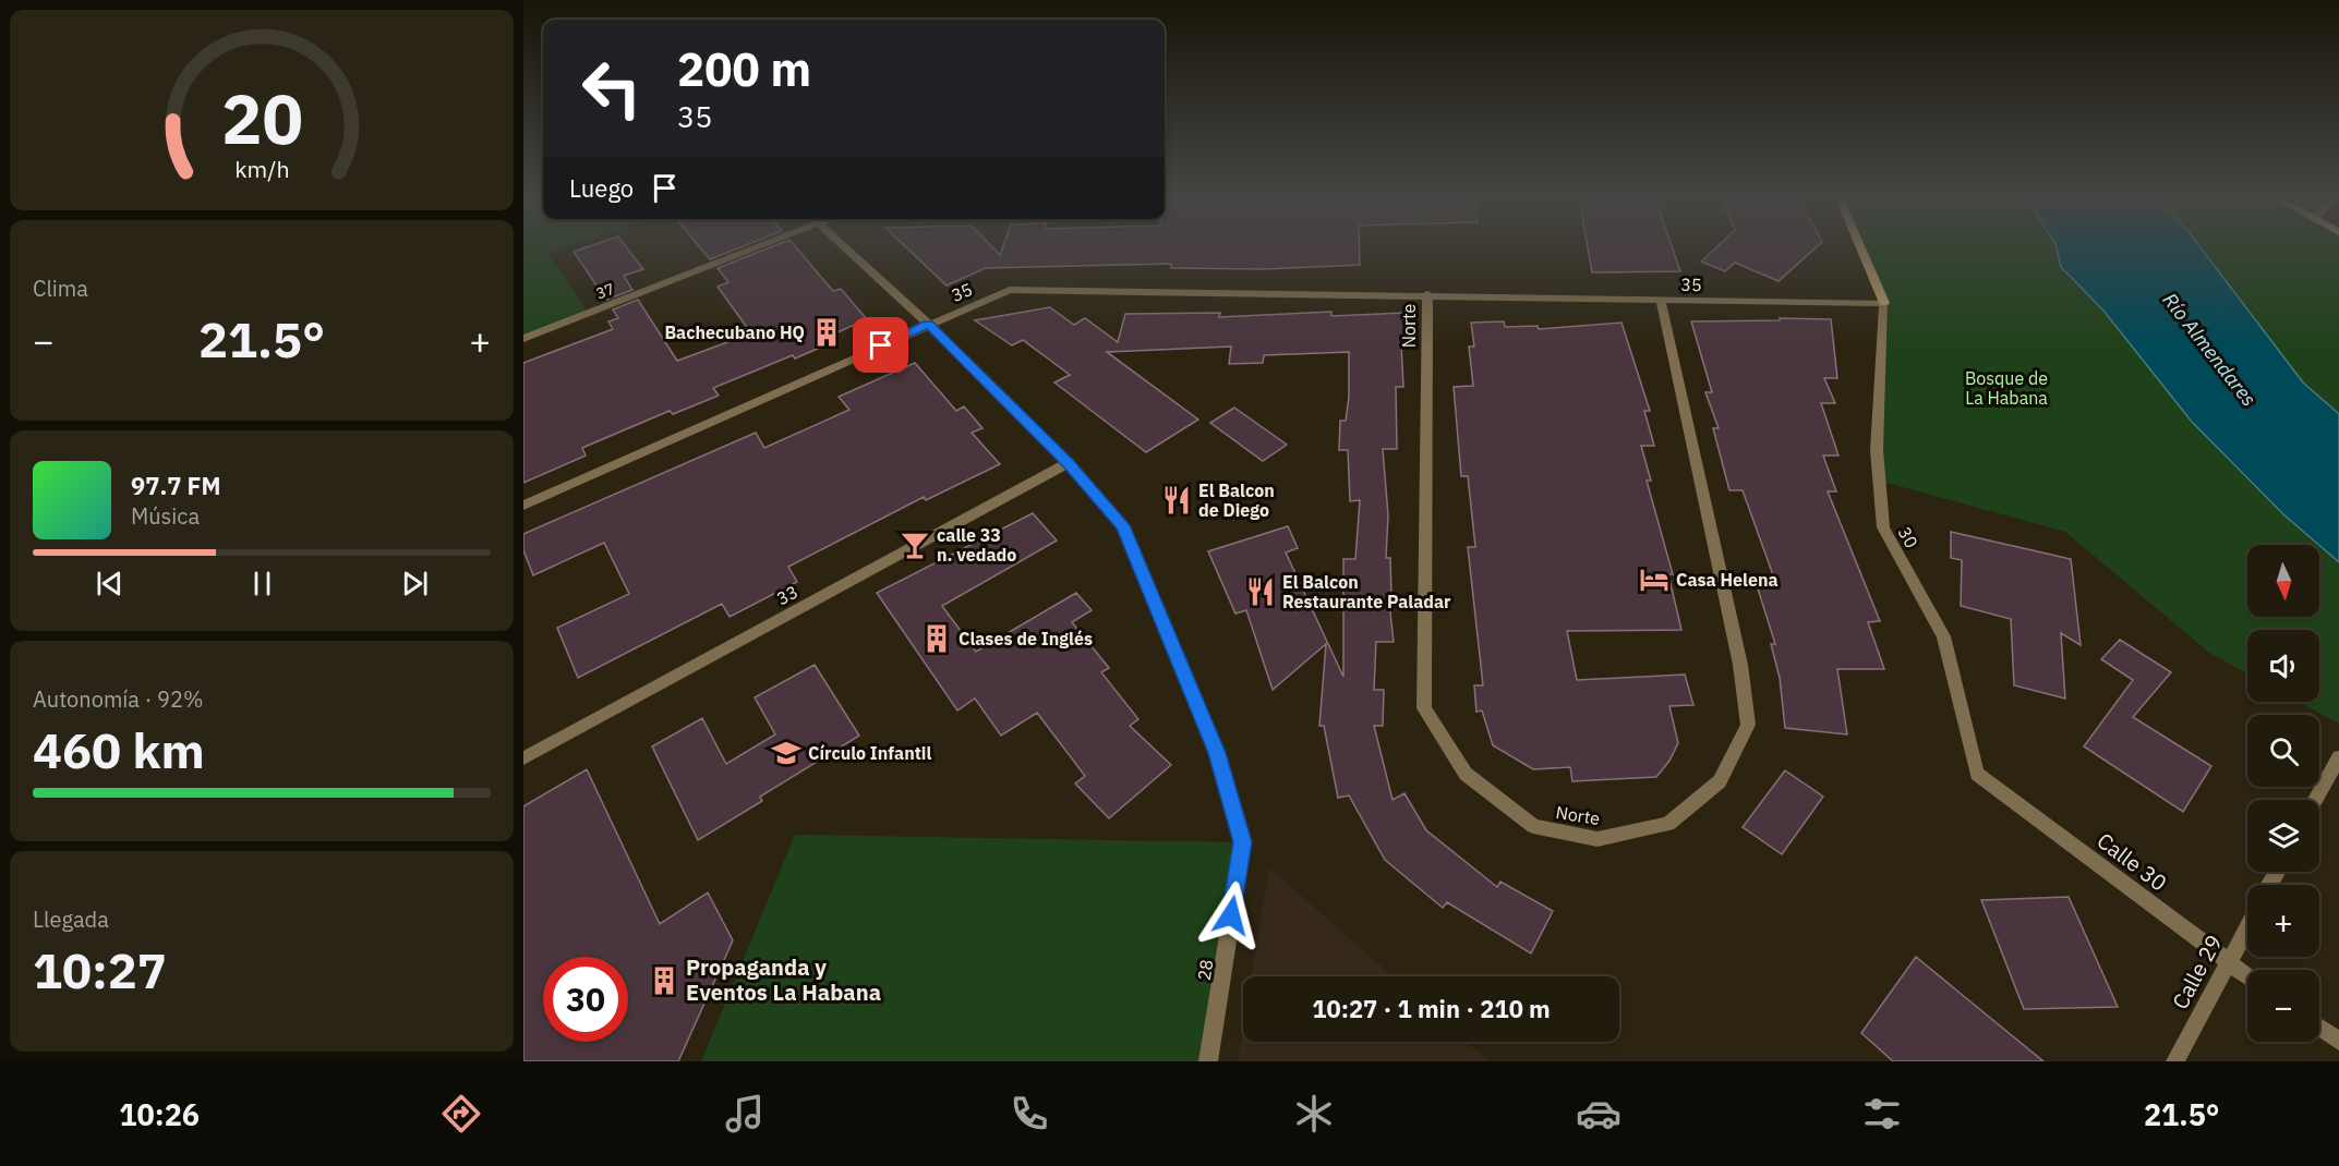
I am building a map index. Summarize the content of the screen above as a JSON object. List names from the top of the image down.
{
  "streets": {
    "street": [
      "35",
      "37",
      "Norte",
      "30",
      "33",
      "Calle 30",
      "28",
      "Calle 29"
    ]
  },
  "crossings": [
    ["35", "Norte"],
    ["35", "30"],
    ["35", "28"],
    ["30", "Calle 30"],
    ["33", "28"],
    ["Calle 30", "Calle 29"]
  ],
  "water": ["Río Almendares"],
  "parks": ["Bosque de La Habana"],
  "places": {
    "building": ["Bachecubano HQ", "Clases de Inglés", "Propaganda y Eventos La Habana"],
    "restaurant": ["El Balcon de Diego", "El Balcon Restaurante Paladar"],
    "bar": ["calle 33 n. vedado"],
    "hotel": ["Casa Helena"],
    "school or university": ["Círculo Infantil"]
  },
  "north": "bottom",
  "page": {
    "turn": ["200 m", "35"],
    "then": "Luego",
    "tile": [
      "Clima",
      ["Autonomía · 92%", "460 km"],
      ["Llegada", "10:27"]
    ],
    "heat": ["−", "21.5°", "+"],
    "song": ["97.7 FM", "Música"],
    "map_buttons": ["+", "−"],
    "limit": "30",
    "trip": "10:27 · 1 min · 210 m",
    "tabs": ["10:26", "21.5°"],
    "gauge": ["20", "km/h"]
  }
}
